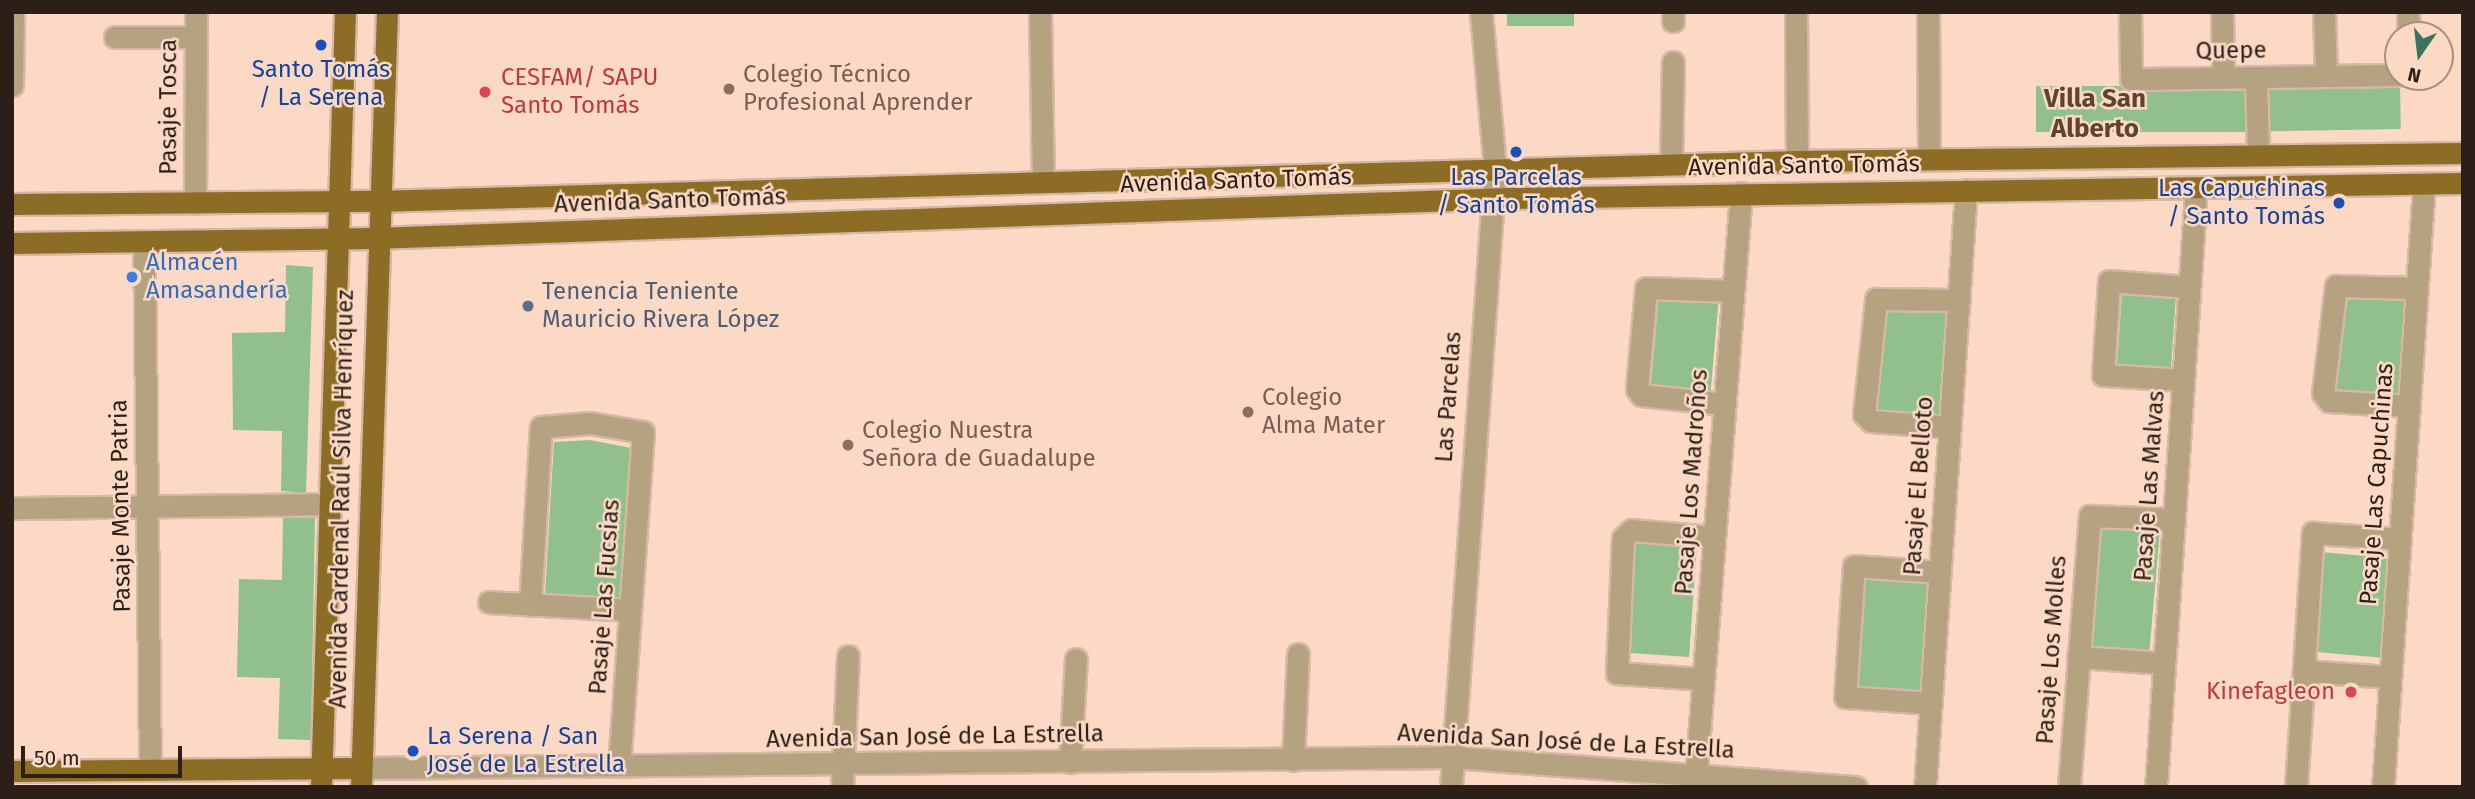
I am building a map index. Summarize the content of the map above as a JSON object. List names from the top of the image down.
{
  "streets": {
    "main road": ["Avenida Santo Tomás", "Avenida Cardenal Raúl Silva Henríquez", "Avenida San José de La Estrella"],
    "street": [
      "Quepe",
      "Pasaje Tosca",
      "Las Parcelas",
      "Pasaje Los Madroños",
      "Pasaje Las Capuchinas",
      "Pasaje El Belloto",
      "Pasaje Las Malvas",
      "Pasaje Monte Patria",
      "Pasaje Las Fucsias",
      "Pasaje Los Molles"
    ]
  },
  "crossings": [
    ["Pasaje Tosca", "Avenida Santo Tomás"],
    ["Avenida Santo Tomás", "Las Parcelas"],
    ["Avenida Santo Tomás", "Pasaje Los Madroños"],
    ["Avenida Santo Tomás", "Pasaje Las Capuchinas"],
    ["Avenida Santo Tomás", "Pasaje El Belloto"],
    ["Avenida Santo Tomás", "Pasaje Las Malvas"],
    ["Avenida Santo Tomás", "Avenida Cardenal Raúl Silva Henríquez"],
    ["Avenida Santo Tomás", "Pasaje Monte Patria"],
    ["Las Parcelas", "Avenida San José de La Estrella"],
    ["Pasaje Los Madroños", "Avenida San José de La Estrella"],
    ["Pasaje Las Malvas", "Pasaje Los Molles"],
    ["Avenida Cardenal Raúl Silva Henríquez", "Avenida San José de La Estrella"],
    ["Pasaje Monte Patria", "Avenida San José de La Estrella"],
    ["Pasaje Las Fucsias", "Avenida San José de La Estrella"]
  ],
  "districts": ["Villa San Alberto"],
  "places": [
    "Santo Tomás / La Serena",
    "Colegio Técnico Profesional Aprender",
    "CESFAM/ SAPU Santo Tomás",
    "Las Parcelas / Santo Tomás",
    "Las Capuchinas / Santo Tomás",
    "Almacén Amasandería",
    "Tenencia Teniente Mauricio Rivera López",
    "Colegio Alma Mater",
    "Colegio Nuestra Señora de Guadalupe",
    "Kinefagleon",
    "La Serena / San José de La Estrella"
  ],
  "scale_bar": "50 m",
  "north": "bottom"
}
